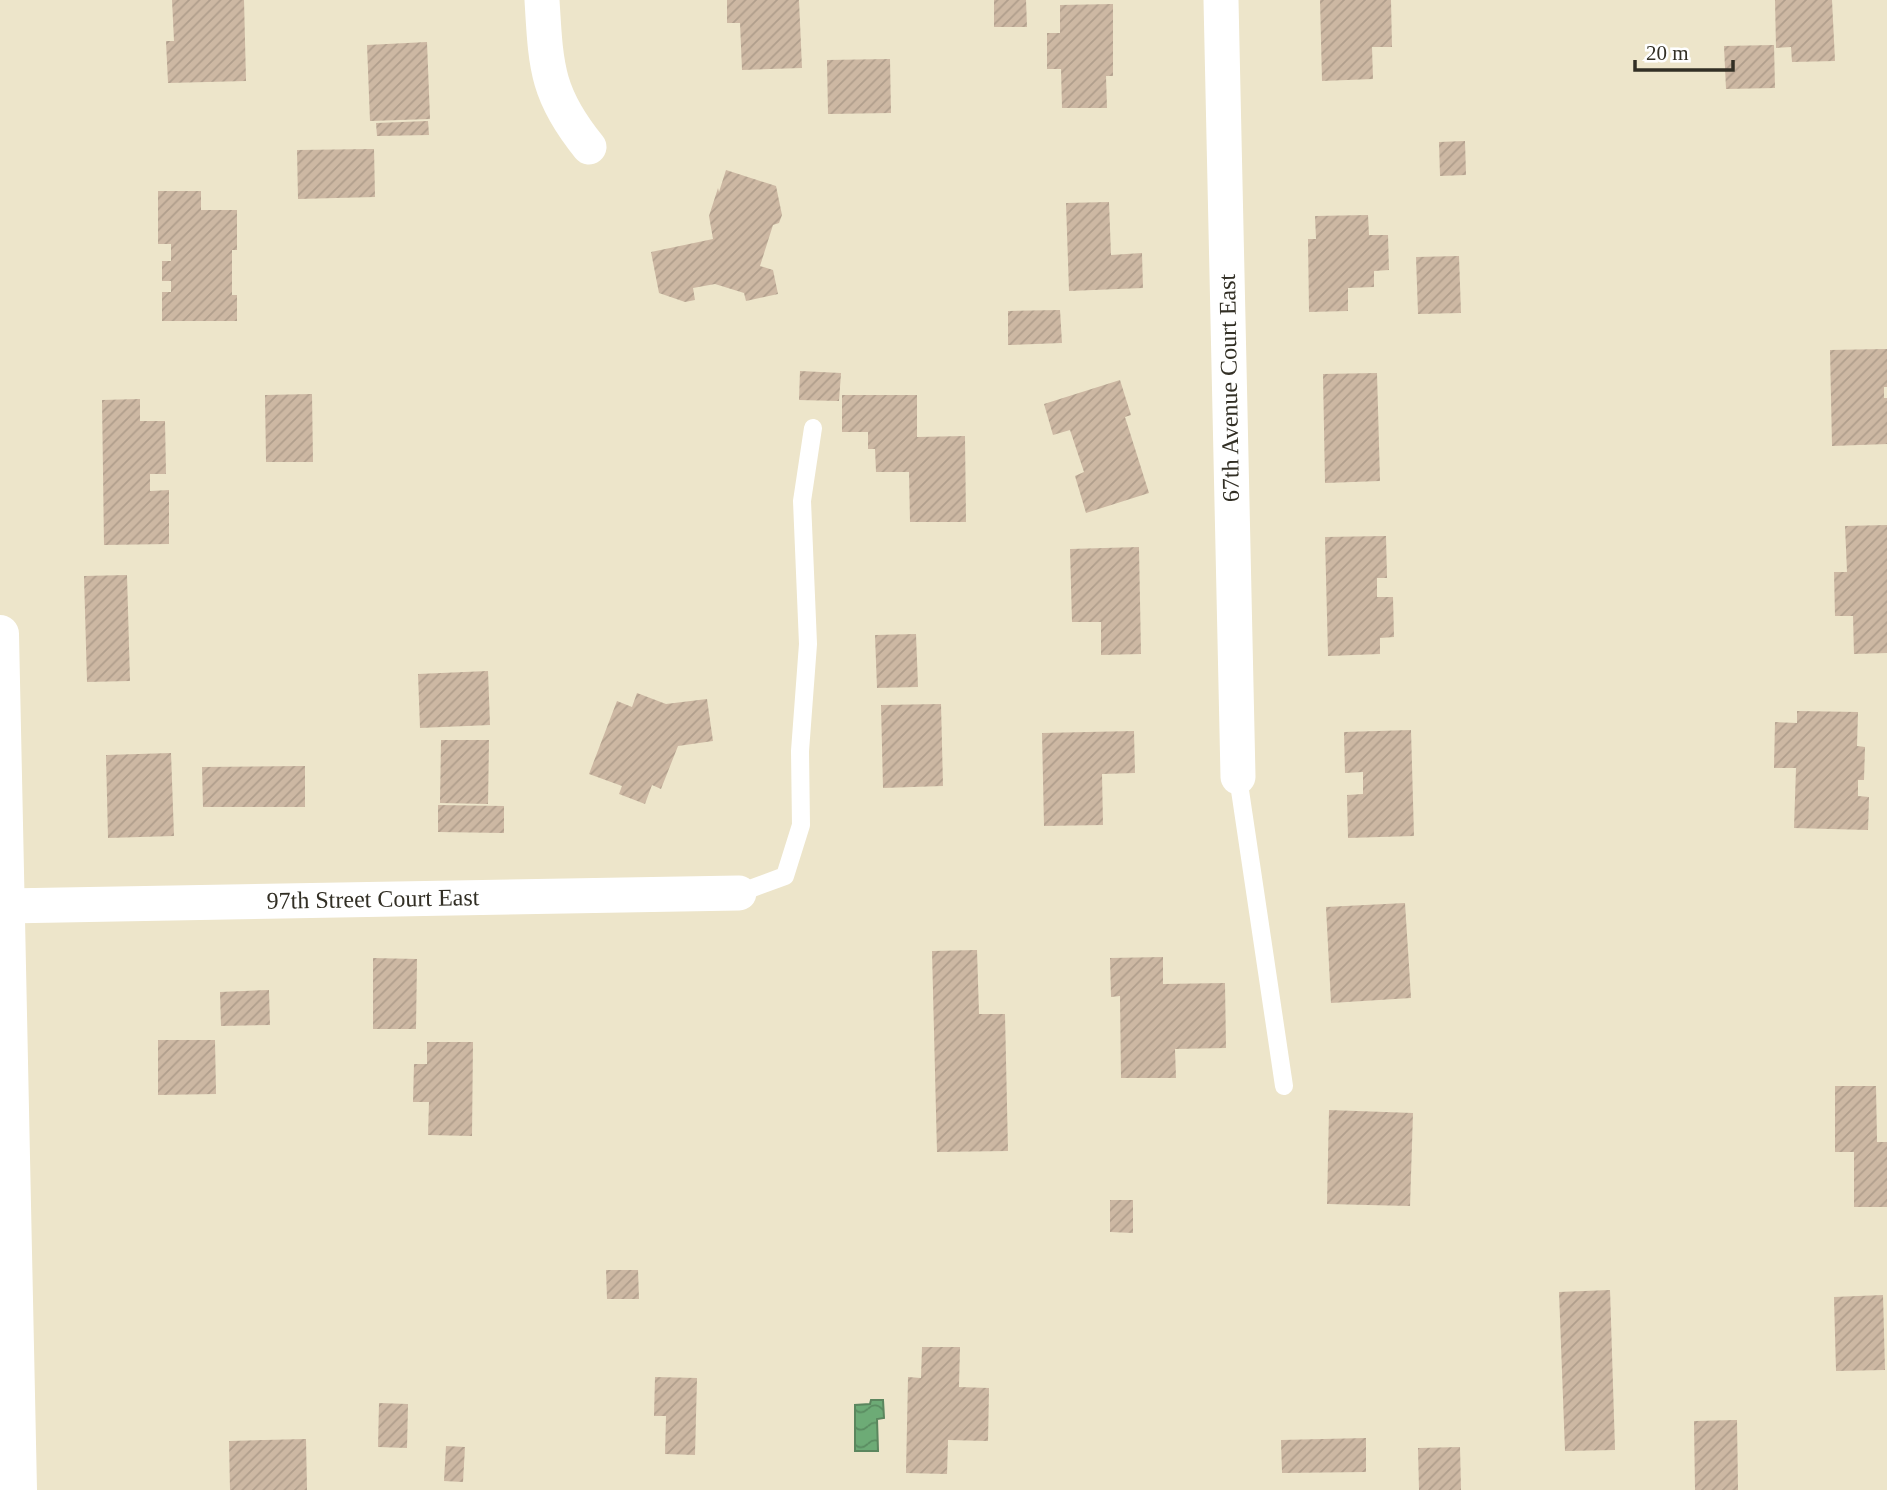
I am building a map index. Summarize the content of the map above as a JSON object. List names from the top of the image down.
{
  "streets": {
    "street": ["67th Avenue Court East", "97th Street Court East"]
  },
  "scale_bar": "20 m"
}
